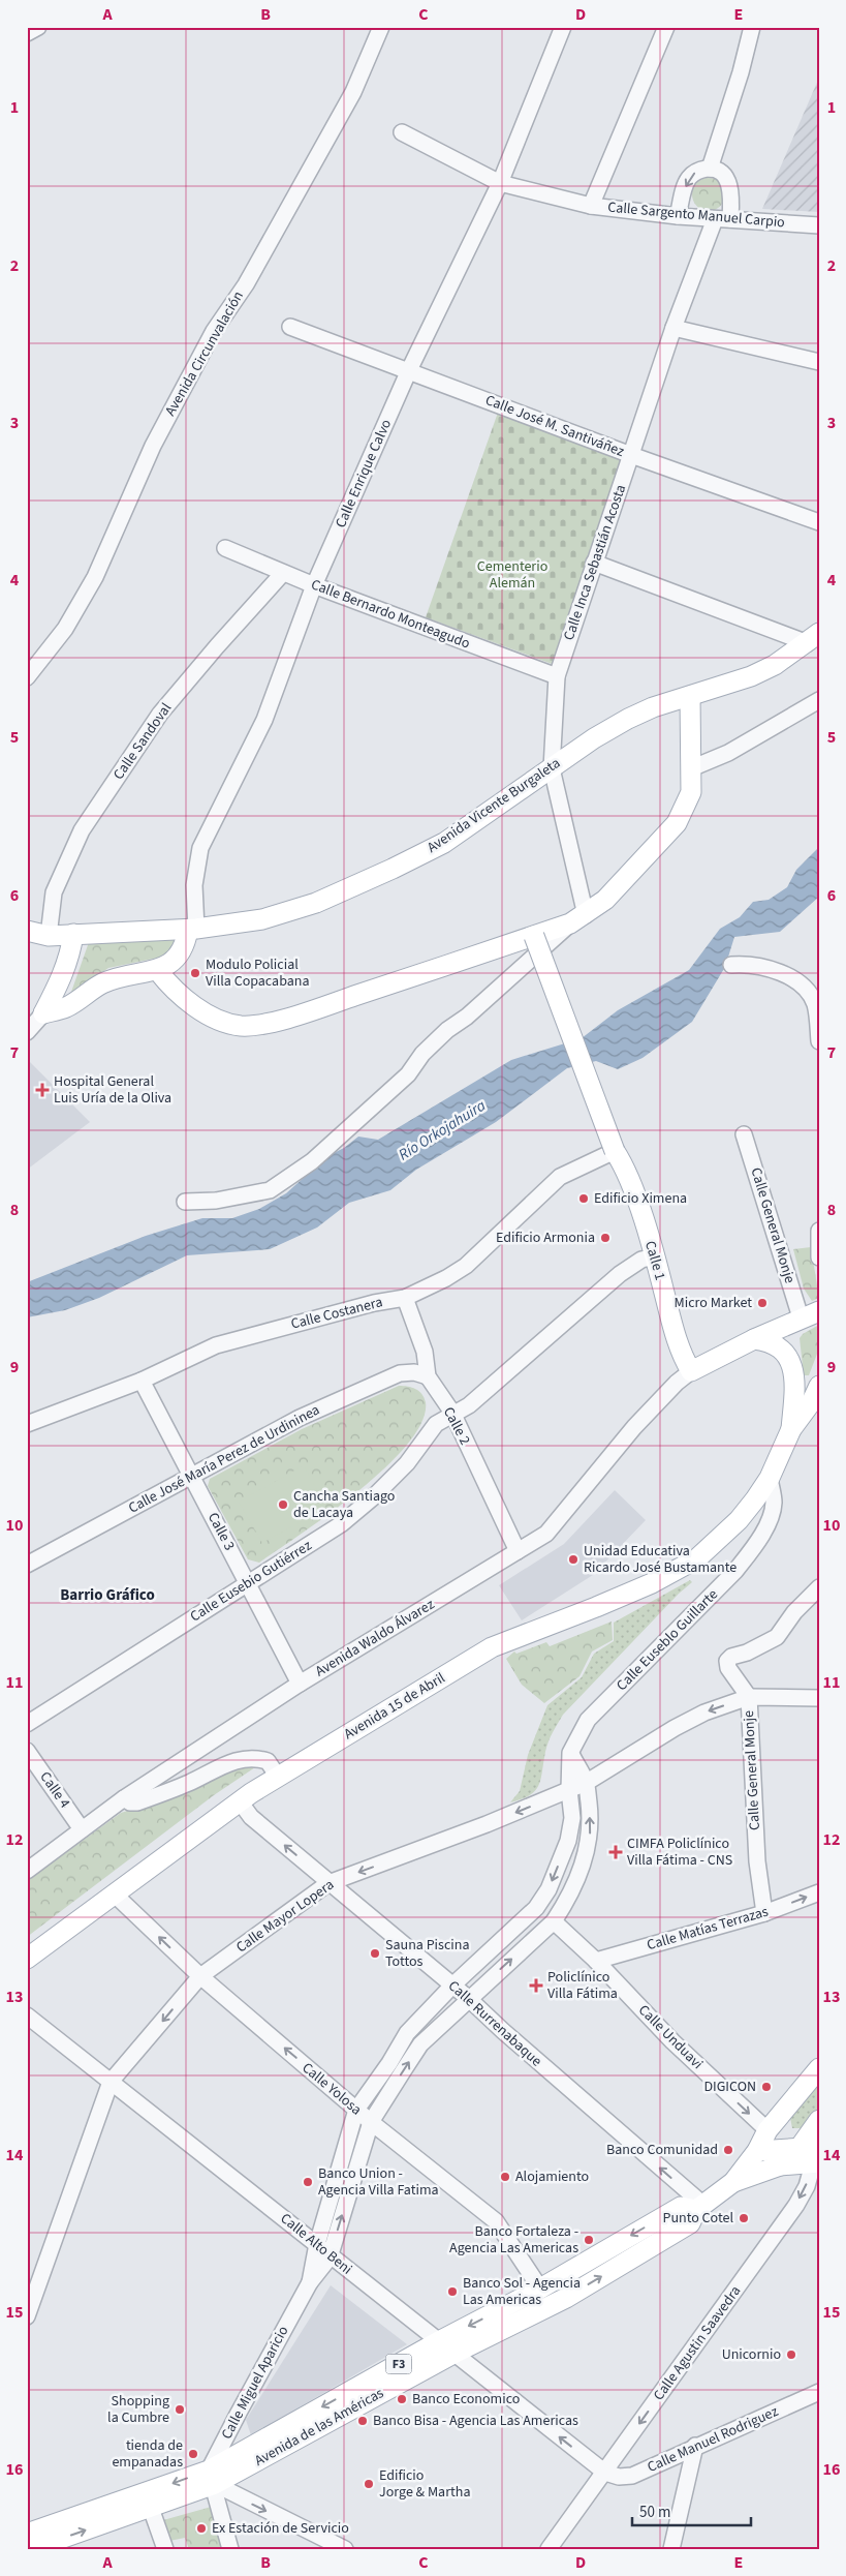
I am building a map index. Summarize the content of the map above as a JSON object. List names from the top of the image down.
{
  "streets": {
    "main road": [
      "Avenida Vicente Burgaleta",
      "Calle 1",
      "Avenida 15 de Abril",
      "F3",
      "Avenida de las Américas"
    ],
    "street": [
      "Calle Sargento Manuel Carpio",
      "Avenida Circunvalación",
      "Calle José M. Santiváñez",
      "Calle Enrique Calvo",
      "Calle Inca Sebastián Acosta",
      "Calle Bernardo Monteagudo",
      "Calle Sandoval",
      "Calle General Monje",
      "Calle Costanera",
      "Calle 2",
      "Calle José María Perez de Urdininea",
      "Calle 3",
      "Calle Eusebio Gutiérrez",
      "Avenida Waldo Álvarez",
      "Calle Euseblo Guillarte",
      "Calle 4",
      "Calle Mayor Lopera",
      "Calle Matías Terrazas",
      "Calle Rurrenabaque",
      "Calle Unduavi",
      "Calle Yolosa",
      "Calle Alto Beni",
      "Calle Agustin Saavedra",
      "Calle Miguel Aparicio",
      "Calle Manuel Rodriguez"
    ]
  },
  "crossings": [
    ["Calle Sargento Manuel Carpio", "Calle Enrique Calvo"],
    ["Calle Sargento Manuel Carpio", "Calle Inca Sebastián Acosta"],
    ["Calle José M. Santiváñez", "Calle Enrique Calvo"],
    ["Calle José M. Santiváñez", "Calle Inca Sebastián Acosta"],
    ["Calle Enrique Calvo", "Calle Bernardo Monteagudo"],
    ["Calle Enrique Calvo", "Avenida Vicente Burgaleta"],
    ["Calle Inca Sebastián Acosta", "Calle Bernardo Monteagudo"],
    ["Calle Inca Sebastián Acosta", "Avenida Vicente Burgaleta"],
    ["Calle Bernardo Monteagudo", "Calle Sandoval"],
    ["Calle Sandoval", "Avenida Vicente Burgaleta"],
    ["Calle General Monje", "Calle Mayor Lopera"],
    ["Calle General Monje", "Calle Matías Terrazas"],
    ["Calle 1", "Calle Costanera"],
    ["Calle 1", "Avenida Waldo Álvarez"],
    ["Calle Costanera", "Calle 2"],
    ["Calle Costanera", "Calle 3"],
    ["Calle 2", "Calle José María Perez de Urdininea"],
    ["Calle 2", "Calle Eusebio Gutiérrez"],
    ["Calle 2", "Avenida Waldo Álvarez"],
    ["Calle José María Perez de Urdininea", "Calle 3"],
    ["Calle 3", "Calle Eusebio Gutiérrez"],
    ["Calle 3", "Avenida Waldo Álvarez"],
    ["Avenida Waldo Álvarez", "Calle 4"],
    ["Calle Euseblo Guillarte", "Avenida 15 de Abril"],
    ["Calle Euseblo Guillarte", "Calle Mayor Lopera"],
    ["Calle Euseblo Guillarte", "Calle Miguel Aparicio"],
    ["Avenida 15 de Abril", "Calle Rurrenabaque"],
    ["Avenida 15 de Abril", "Calle Yolosa"],
    ["Calle Mayor Lopera", "Calle Rurrenabaque"],
    ["Calle Mayor Lopera", "Calle Yolosa"],
    ["Calle Mayor Lopera", "Calle Alto Beni"],
    ["Calle Mayor Lopera", "Calle Miguel Aparicio"],
    ["Calle Matías Terrazas", "Calle Unduavi"],
    ["Calle Rurrenabaque", "Calle Miguel Aparicio"],
    ["Calle Rurrenabaque", "Avenida de las Américas"],
    ["Calle Unduavi", "Calle Miguel Aparicio"],
    ["Calle Yolosa", "Calle Miguel Aparicio"],
    ["Calle Yolosa", "Avenida de las Américas"],
    ["Calle Alto Beni", "Calle Agustin Saavedra"],
    ["Calle Alto Beni", "Calle Miguel Aparicio"],
    ["Calle Alto Beni", "Avenida de las Américas"],
    ["Calle Alto Beni", "Calle Manuel Rodriguez"],
    ["Calle Agustin Saavedra", "F3"],
    ["Calle Agustin Saavedra", "Calle Manuel Rodriguez"],
    ["F3", "Avenida de las Américas"],
    ["Calle Miguel Aparicio", "Avenida de las Américas"]
  ],
  "one_way": [
    "Calle Mayor Lopera",
    "Calle Rurrenabaque",
    "Calle Unduavi",
    "Calle Yolosa",
    "Calle Agustin Saavedra"
  ],
  "districts": ["Barrio Gráfico"],
  "water": ["Río Orkojahuira"],
  "parks": ["Cementerio Alemán"],
  "places": {
    "other": [
      "Modulo Policial Villa Copacabana",
      "Edificio Ximena",
      "Edificio Armonia",
      "Micro Market",
      "Cancha Santiago de Lacaya",
      "Unidad Educativa Ricardo José Bustamante",
      "Sauna Piscina Tottos",
      "DIGICON",
      "Banco Comunidad",
      "Alojamiento",
      "Banco Union - Agencia Villa Fatima",
      "Punto Cotel",
      "Banco Fortaleza - Agencia Las Americas",
      "Banco Sol - Agencia Las Americas",
      "Unicornio",
      "Banco Economico",
      "Shopping la Cumbre",
      "Banco Bisa - Agencia Las Americas",
      "tienda de empanadas",
      "Edificio Jorge & Martha",
      "Ex Estación de Servicio"
    ],
    "health": ["Hospital General Luis Uría de la Oliva", "CIMFA Policlínico Villa Fátima - CNS", "Policlínico Villa Fátima"]
  },
  "scale_bar": "50 m",
  "grid": {
    "columns": [
      "A",
      "B",
      "C",
      "D",
      "E"
    ],
    "rows": [
      "1",
      "2",
      "3",
      "4",
      "5",
      "6",
      "7",
      "8",
      "9",
      "10",
      "11",
      "12",
      "13",
      "14",
      "15",
      "16"
    ]
  }
}
